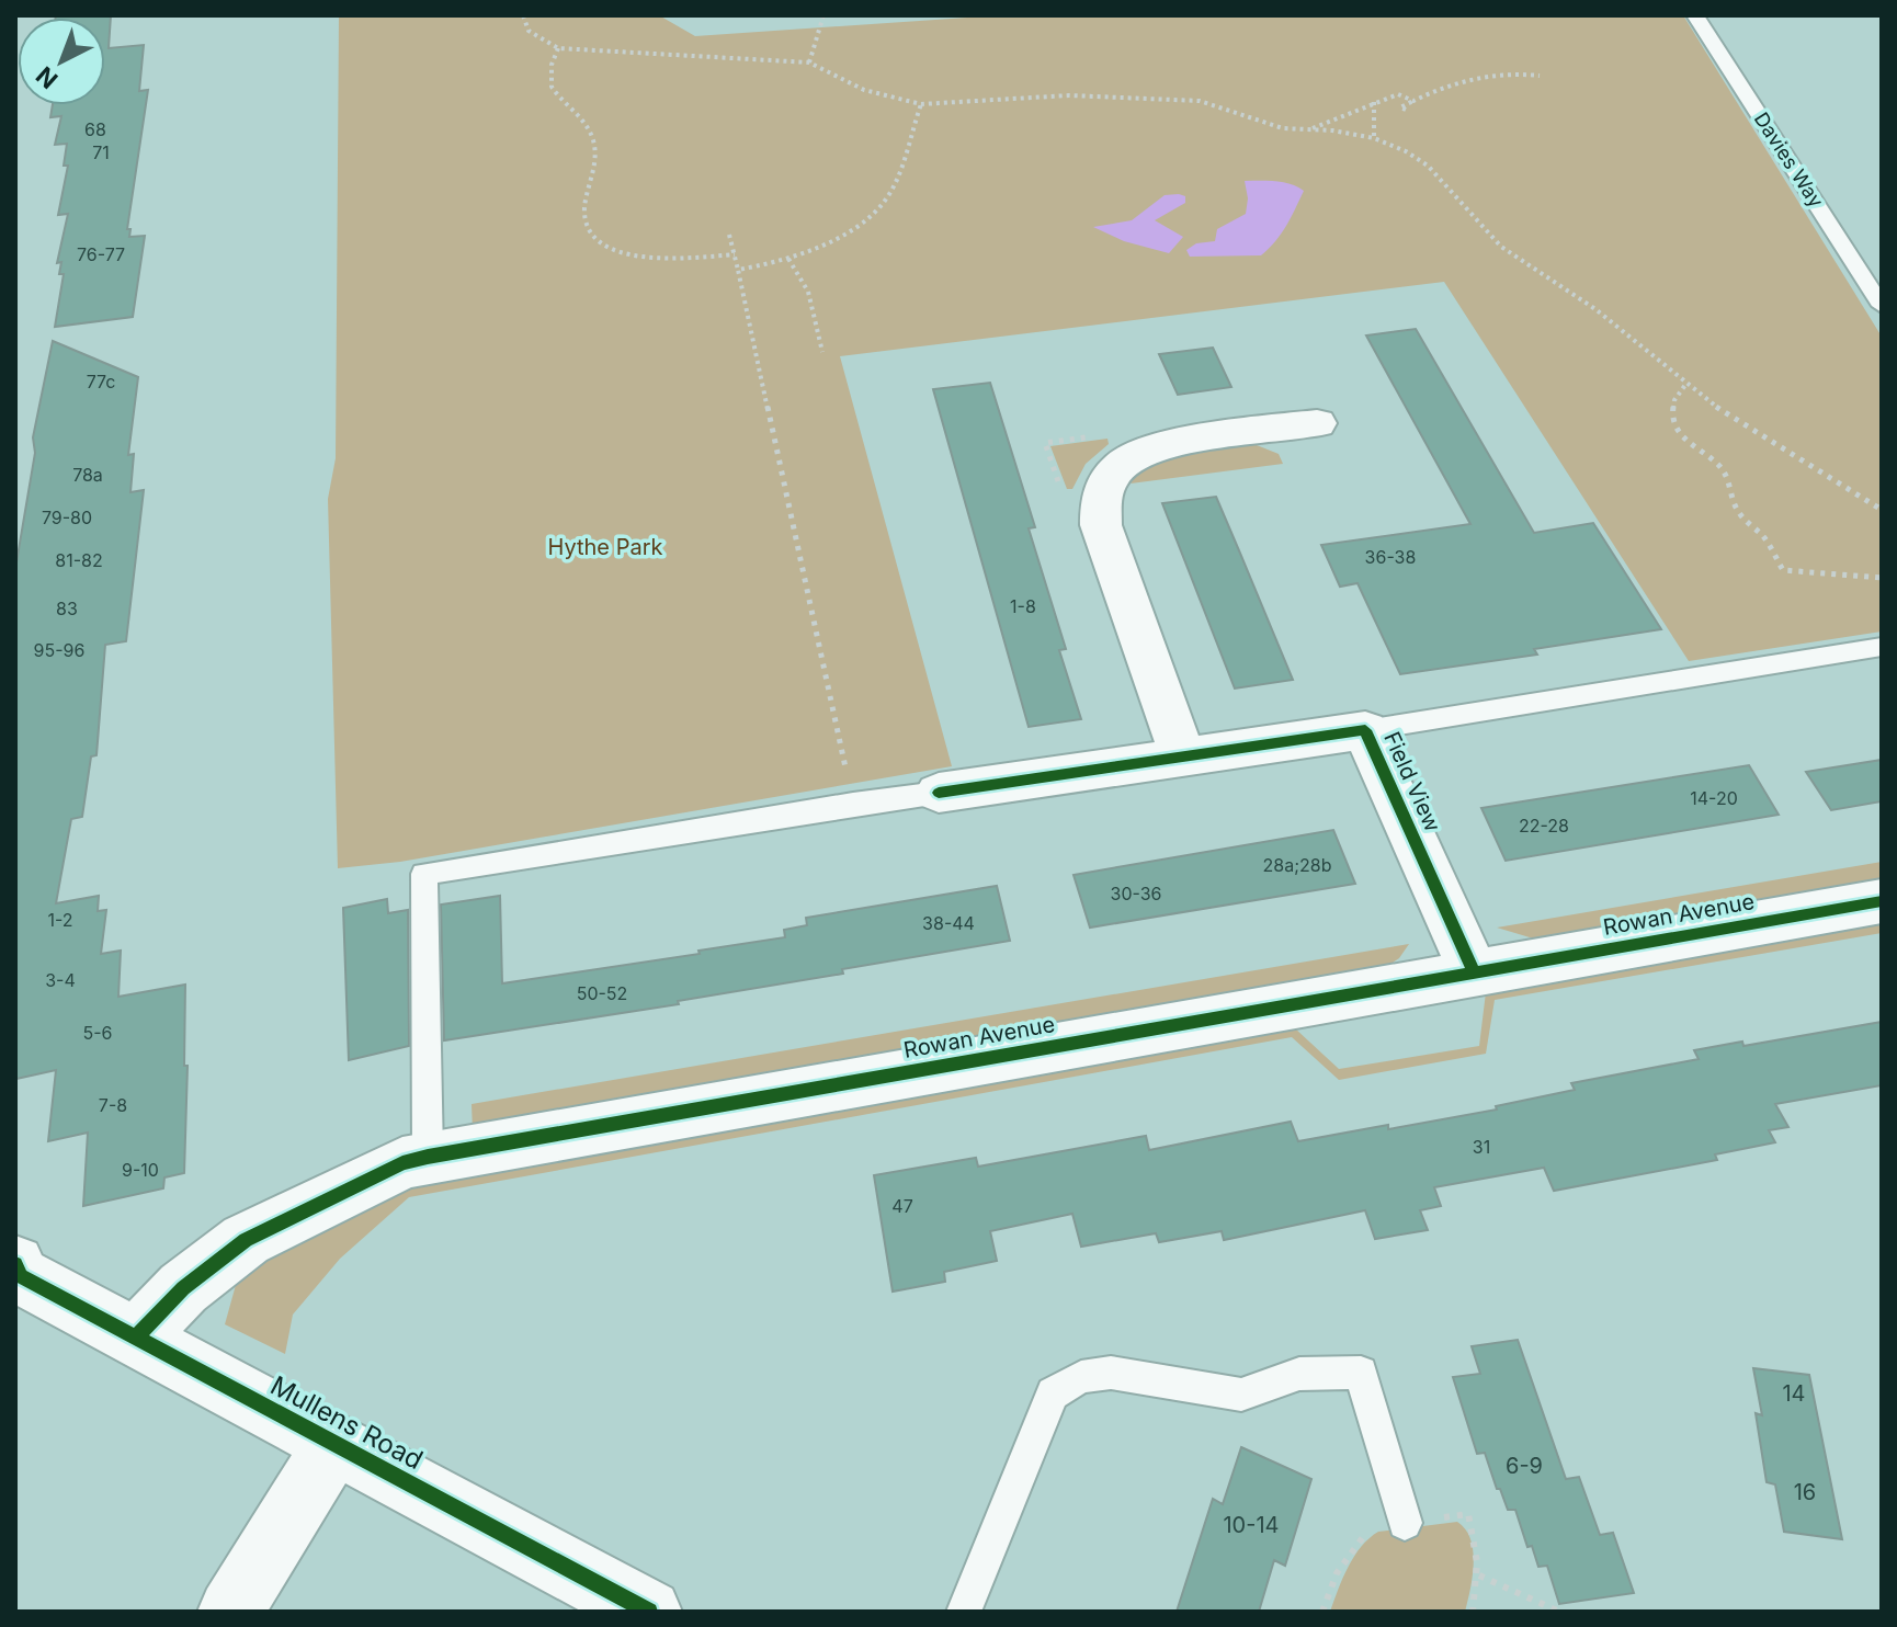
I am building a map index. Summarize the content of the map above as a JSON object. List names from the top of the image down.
{
  "streets": {
    "street": ["Field View", "Rowan Avenue", "Mullens Road"],
    "lane": ["Davies Way"]
  },
  "crossings": [
    ["Field View", "Rowan Avenue"],
    ["Rowan Avenue", "Mullens Road"]
  ],
  "parks": ["Hythe Park"],
  "house_numbers": [
    "68",
    "71",
    "76-77",
    "77c",
    "78a",
    "79-80",
    "36-38",
    "81-82",
    "1-8",
    "83",
    "95-96",
    "14-20",
    "22-28",
    "28a;28b",
    "30-36",
    "1-2",
    "38-44",
    "3-4",
    "50-52",
    "5-6",
    "7-8",
    "31",
    "9-10",
    "47",
    "14",
    "6-9",
    "16",
    "10-14"
  ],
  "north": "bottom left"
}
